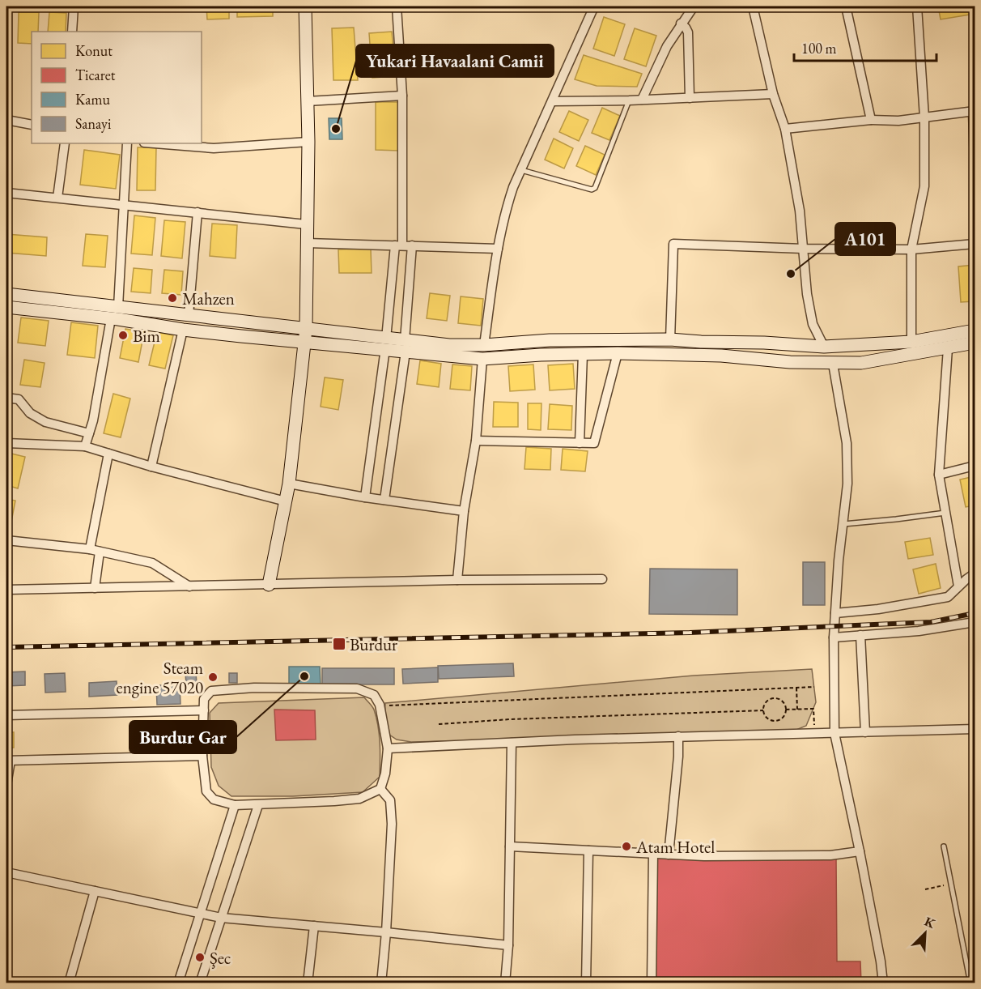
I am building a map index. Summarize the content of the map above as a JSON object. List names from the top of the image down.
{
  "places": {
    "other": [
      "Yukari Havaalani Camii",
      "A101",
      "Mahzen",
      "Bim",
      "Burdur Gar",
      "Steam engine 57020",
      "Atam Hotel",
      "Şec"
    ],
    "transit": ["Burdur"]
  },
  "legend": [
    "Konut",
    "Ticaret",
    "Kamu",
    "Sanayi"
  ],
  "scale_bar": "100 m",
  "north": "top right"
}
